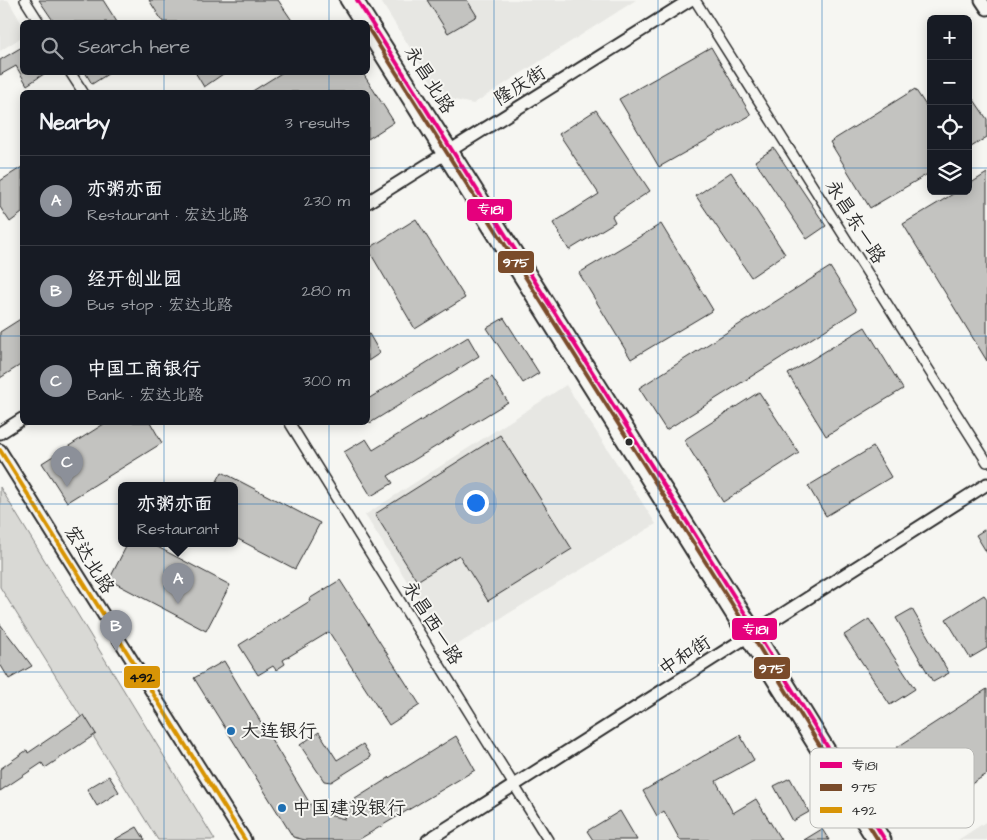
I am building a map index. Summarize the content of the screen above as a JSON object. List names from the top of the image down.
{
  "streets": {
    "street": [
      "永昌北路",
      "隆庆街",
      "永昌东一路",
      "宏达北路",
      "永昌西一路",
      "中和街"
    ]
  },
  "crossings": [
    ["永昌北路", "隆庆街"],
    ["永昌北路", "中和街"],
    ["永昌西一路", "中和街"]
  ],
  "places": ["大连银行", "中国建设银行"],
  "lines": ["transit line 专181", "transit line 975", "transit line 492"],
  "legend": ["专181", "975", "492"],
  "page": {
    "map_buttons": ["+", "−"],
    "search": "Search here",
    "heading": ["Nearby", "3 results"],
    "list": [
      {
        "mark": "A",
        "name": "亦粥亦面",
        "note": "Restaurant · 宏达北路",
        "value": "230 m"
      },
      {
        "mark": "B",
        "name": "经开创业园",
        "note": "Bus stop · 宏达北路",
        "value": "280 m"
      },
      {
        "mark": "C",
        "name": "中国工商银行",
        "note": "Bank · 宏达北路",
        "value": "300 m"
      }
    ],
    "pins": ["C", "A", "B"],
    "popup": ["亦粥亦面", "Restaurant"]
  }
}
